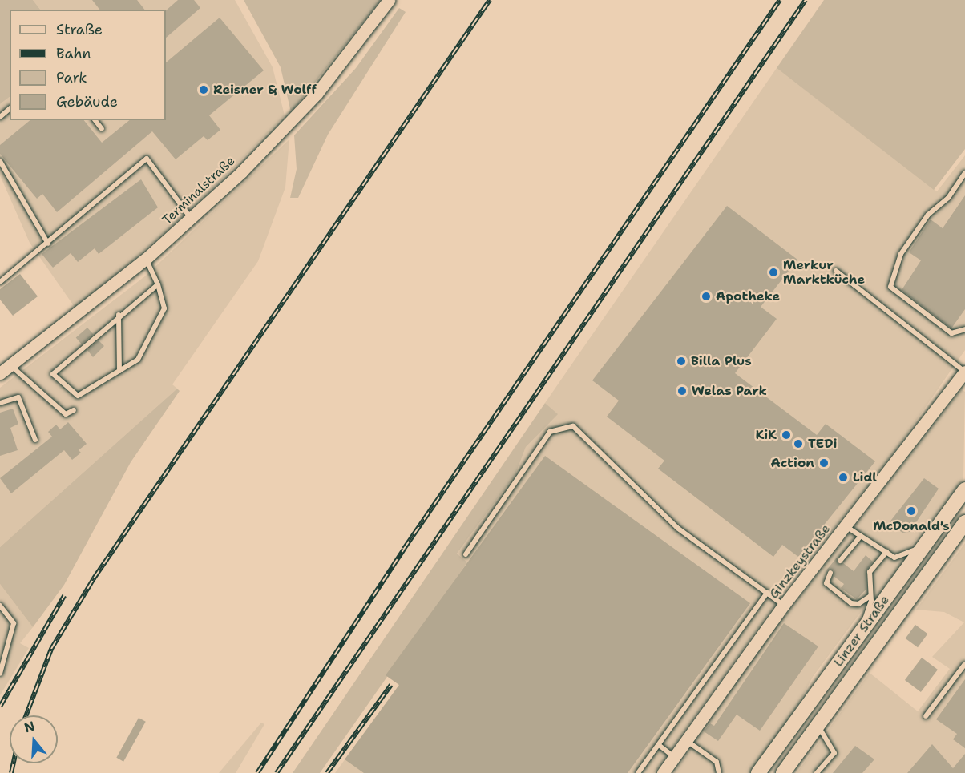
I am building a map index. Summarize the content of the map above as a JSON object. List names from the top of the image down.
{
  "streets": {
    "main road": ["Linzer Straße"],
    "street": ["Terminalstraße", "Ginzkeystraße"]
  },
  "places": [
    "Reisner & Wolff",
    "Merkur Marktküche",
    "Apotheke",
    "Billa Plus",
    "Welas Park",
    "KiK",
    "TEDi",
    "Action",
    "Lidl",
    "McDonald's"
  ],
  "legend": [
    "Straße",
    "Bahn",
    "Park",
    "Gebäude"
  ],
  "north": "top"
}
